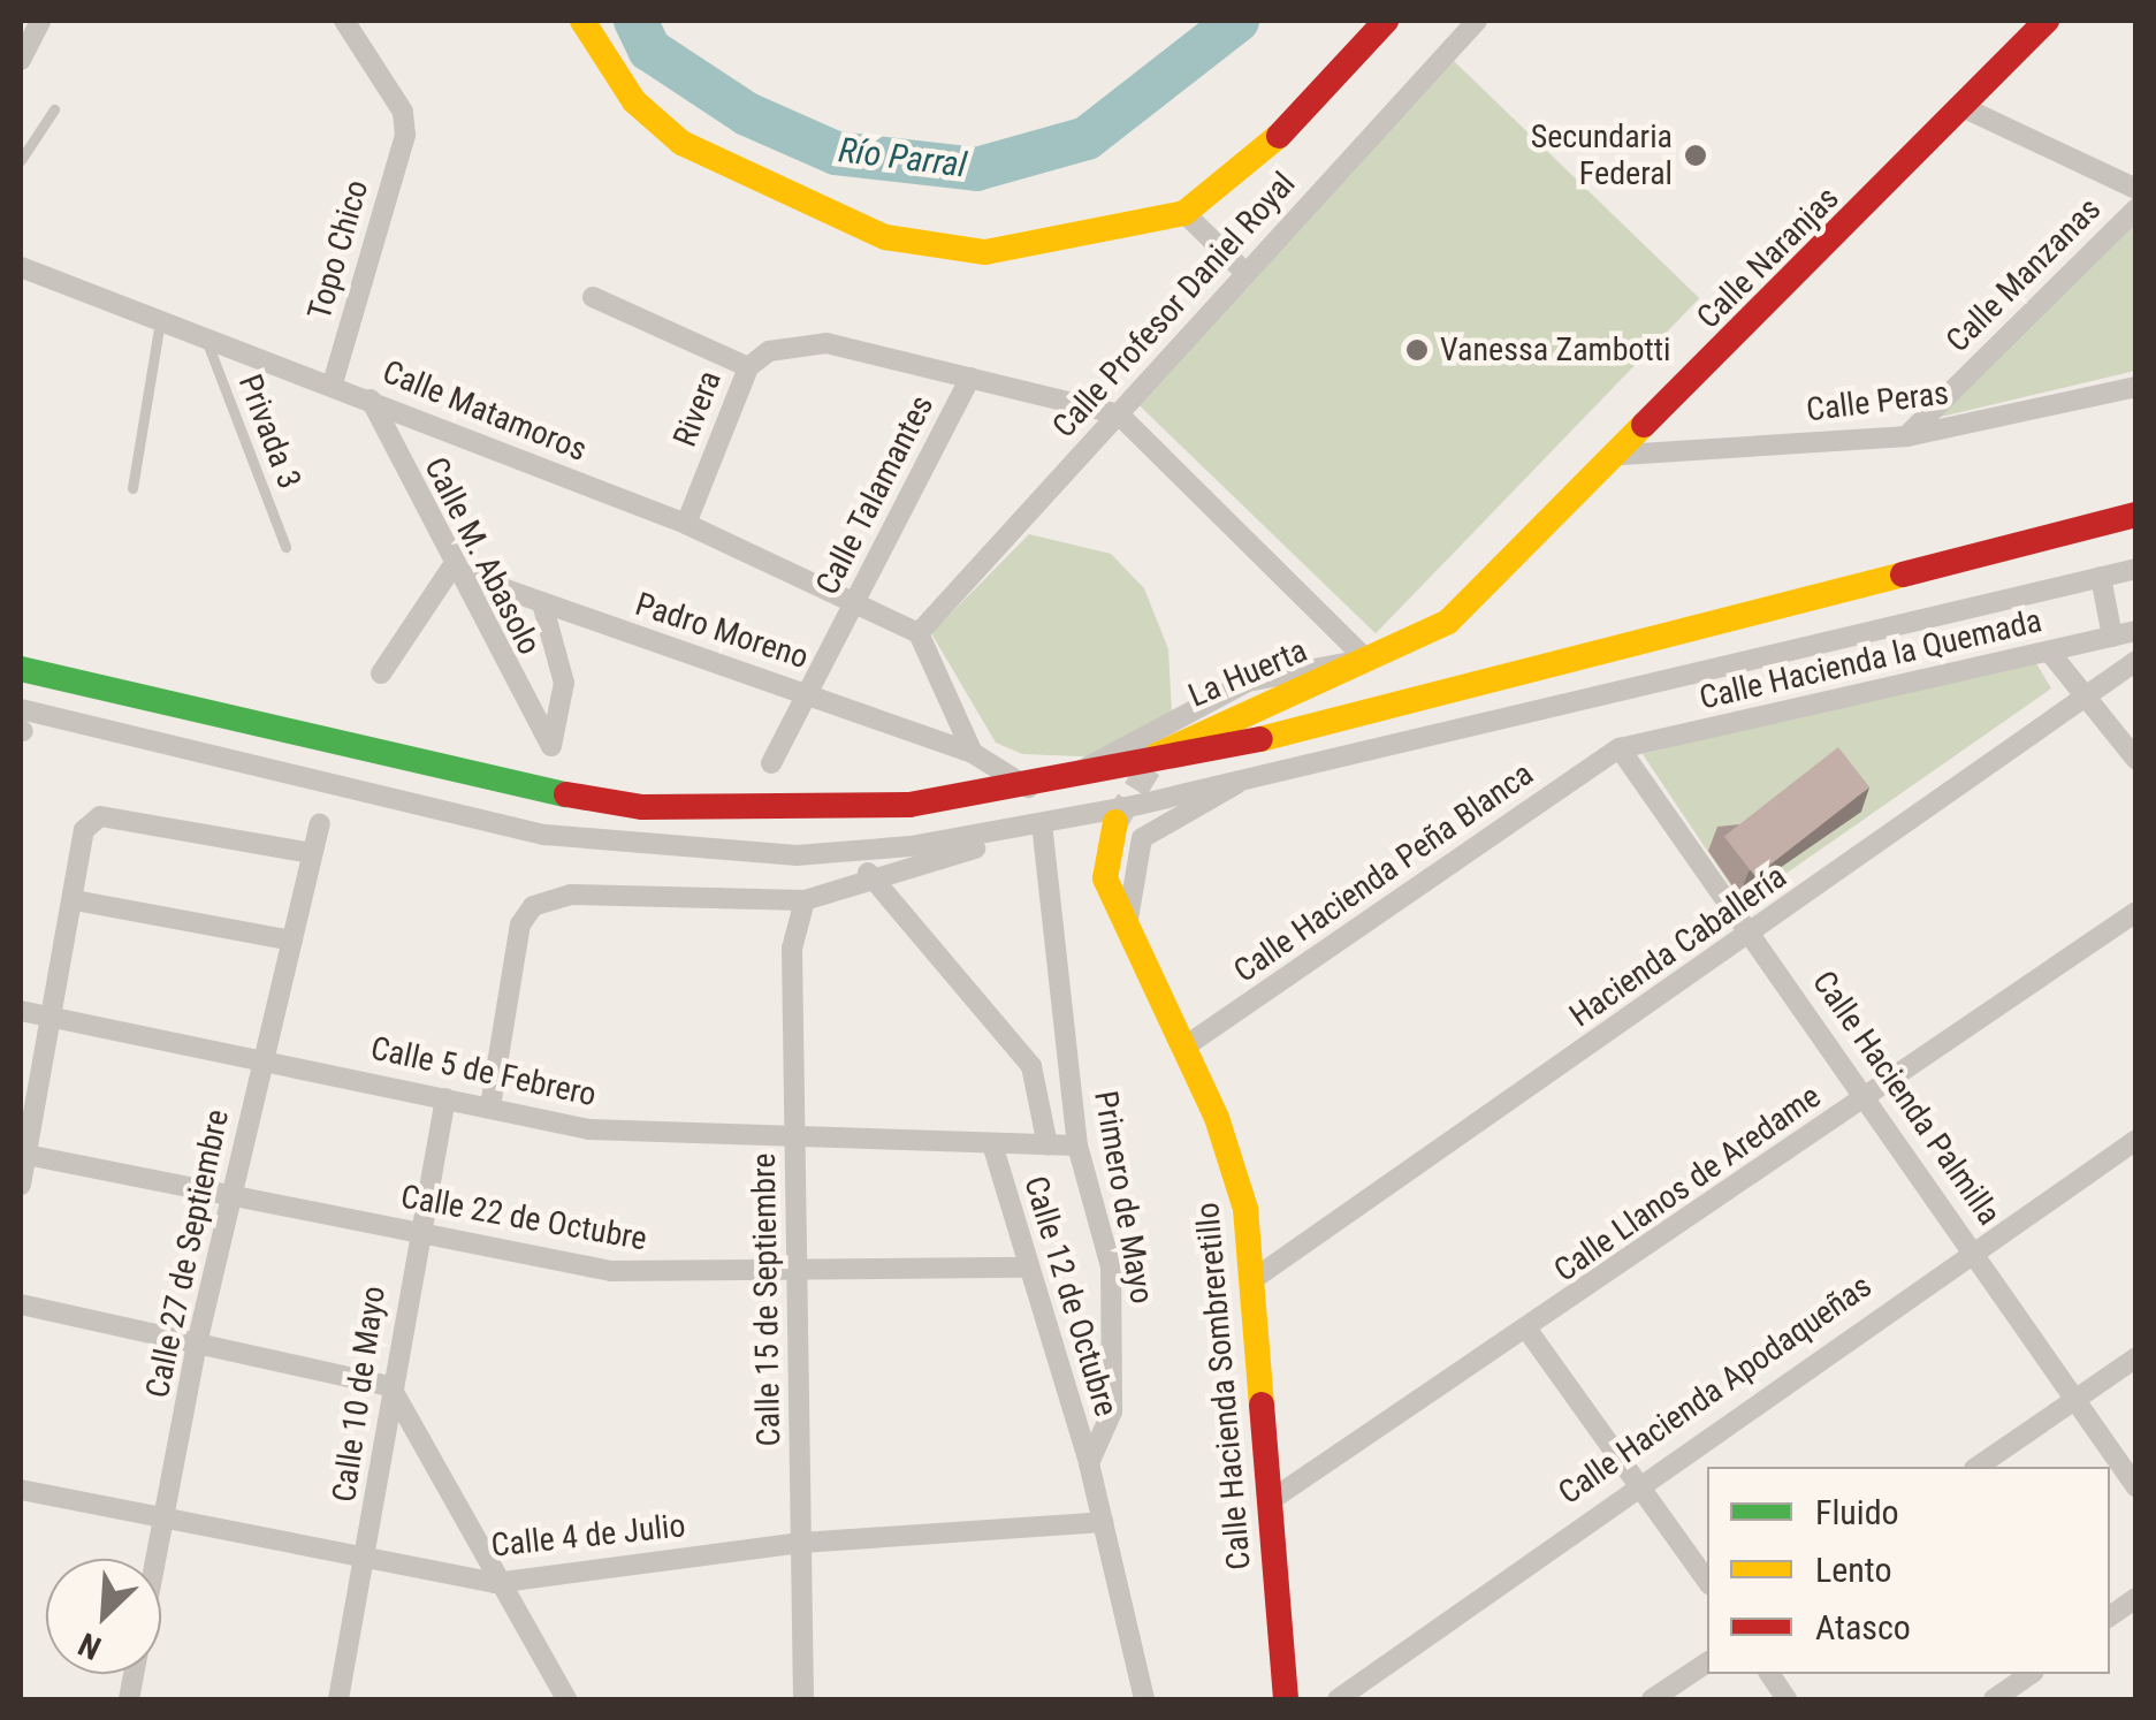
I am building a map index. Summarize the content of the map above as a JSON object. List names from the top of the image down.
{
  "streets": {
    "street": [
      "Topo Chico",
      "Calle Naranjas",
      "Calle Manzanas",
      "Calle Profesor Daniel Royal",
      "Calle Peras",
      "Rivera",
      "Calle Matamoros",
      "Calle Talamantes",
      "Calle M. Abasolo",
      "Padro Moreno",
      "Calle Hacienda la Quemada",
      "La Huerta",
      "Calle Hacienda Peña Blanca",
      "Hacienda Caballería",
      "Calle 5 de Febrero",
      "Calle Hacienda Palmilla",
      "Calle Llanos de Aredame",
      "Primero de Mayo",
      "Calle 22 de Octubre",
      "Calle 27 de Septiembre",
      "Calle 12 de Octubre",
      "Calle 15 de Septiembre",
      "Calle Hacienda Sombreretillo",
      "Calle Hacienda Apodaqueñas",
      "Calle 10 de Mayo",
      "Calle 4 de Julio"
    ],
    "lane": ["Privada 3"]
  },
  "crossings": [
    ["Topo Chico", "Calle Matamoros"],
    ["Calle Naranjas", "Calle Peras"],
    ["Calle Naranjas", "La Huerta"],
    ["Calle Manzanas", "Calle Peras"],
    ["Calle Profesor Daniel Royal", "Calle Matamoros"],
    ["Rivera", "Calle Matamoros"],
    ["Rivera", "Calle Talamantes"],
    ["Calle Matamoros", "Privada 3"],
    ["Calle Matamoros", "Calle Talamantes"],
    ["Calle Matamoros", "Calle M. Abasolo"],
    ["Calle Talamantes", "Padro Moreno"],
    ["Calle M. Abasolo", "Padro Moreno"],
    ["Calle Hacienda la Quemada", "Calle Hacienda Peña Blanca"],
    ["Calle Hacienda la Quemada", "Calle Hacienda Palmilla"],
    ["Calle Hacienda Peña Blanca", "Calle Hacienda Palmilla"],
    ["Calle Hacienda Peña Blanca", "Calle Hacienda Sombreretillo"],
    ["Hacienda Caballería", "Calle Hacienda Palmilla"],
    ["Hacienda Caballería", "Calle Hacienda Sombreretillo"],
    ["Calle 5 de Febrero", "Primero de Mayo"],
    ["Calle 5 de Febrero", "Calle 27 de Septiembre"],
    ["Calle 5 de Febrero", "Calle 12 de Octubre"],
    ["Calle 5 de Febrero", "Calle 15 de Septiembre"],
    ["Calle 5 de Febrero", "Calle 10 de Mayo"],
    ["Calle Hacienda Palmilla", "Calle Llanos de Aredame"],
    ["Calle Hacienda Palmilla", "Calle Hacienda Apodaqueñas"],
    ["Calle Llanos de Aredame", "Calle Hacienda Sombreretillo"],
    ["Primero de Mayo", "Calle 12 de Octubre"],
    ["Calle 22 de Octubre", "Calle 27 de Septiembre"],
    ["Calle 22 de Octubre", "Calle 12 de Octubre"],
    ["Calle 22 de Octubre", "Calle 15 de Septiembre"],
    ["Calle 22 de Octubre", "Calle 10 de Mayo"],
    ["Calle 27 de Septiembre", "Calle 4 de Julio"],
    ["Calle 15 de Septiembre", "Calle 4 de Julio"],
    ["Calle 10 de Mayo", "Calle 4 de Julio"]
  ],
  "water": ["Río Parral"],
  "places": ["Secundaria Federal", "Vanessa Zambotti"],
  "legend": ["Fluido", "Lento", "Atasco"],
  "north": "bottom left"
}
